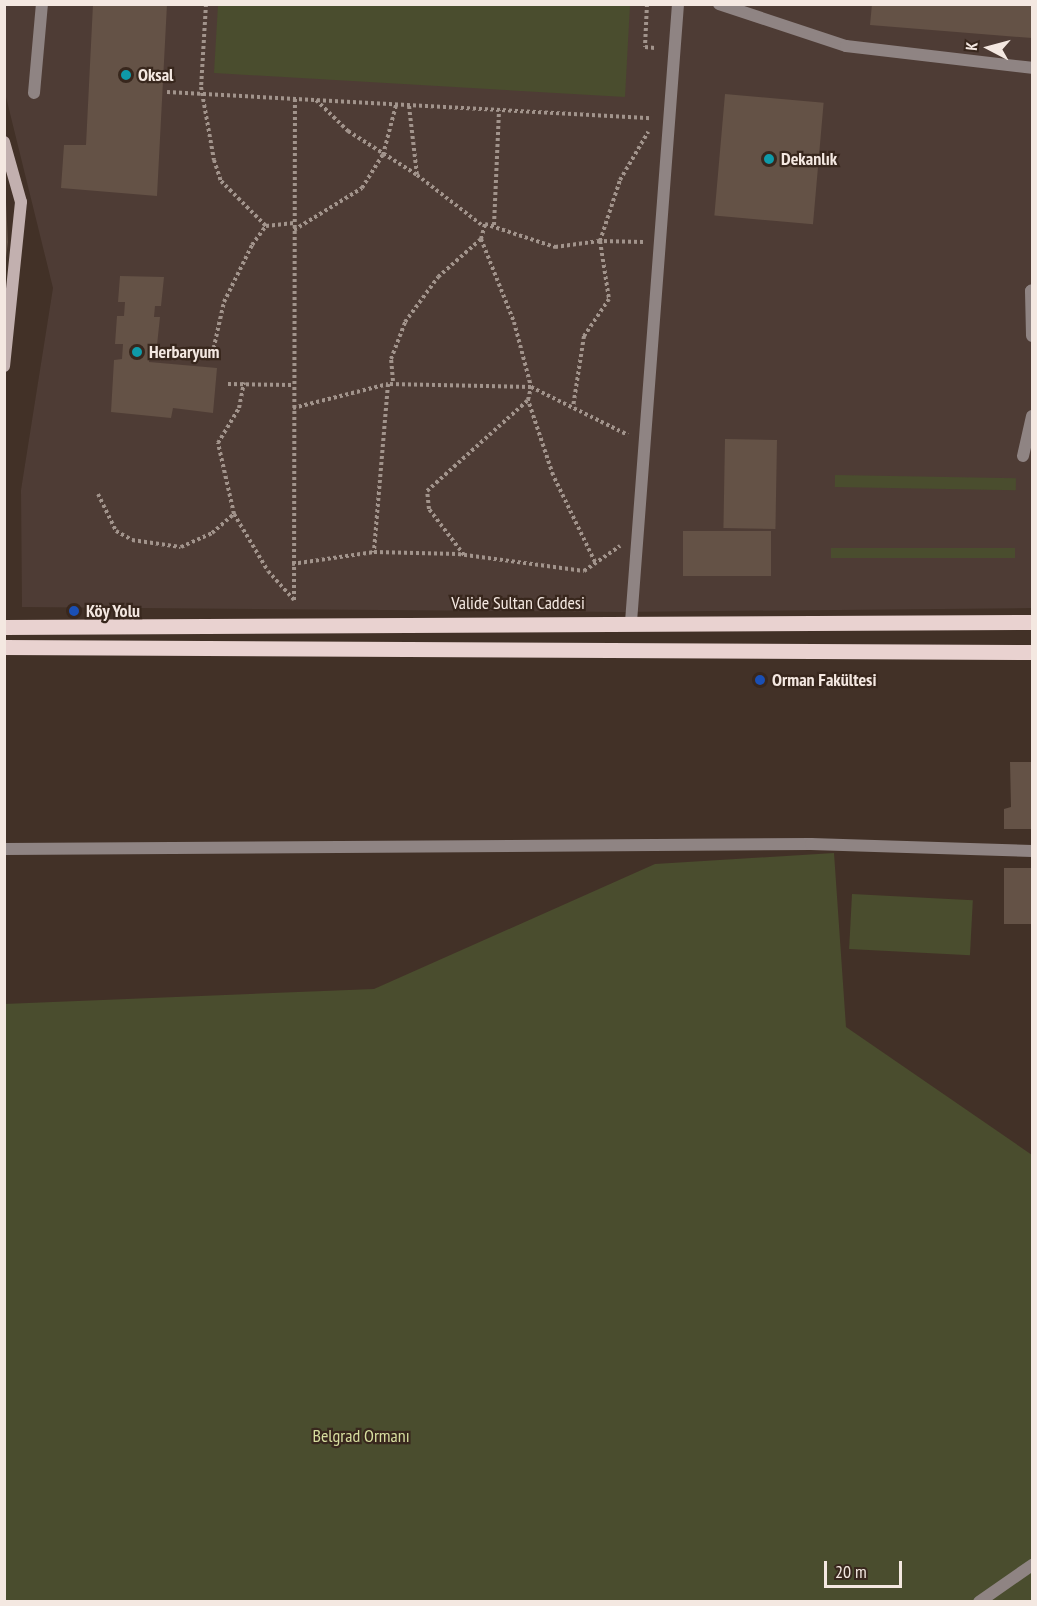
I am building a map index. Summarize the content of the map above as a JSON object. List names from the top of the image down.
{
  "streets": {
    "main road": ["Valide Sultan Caddesi"]
  },
  "parks": ["Belgrad Ormanı"],
  "places": [
    "Oksal",
    "Dekanlık",
    "Herbaryum",
    "Köy Yolu",
    "Orman Fakültesi"
  ],
  "scale_bar": "20 m",
  "north": "left"
}
